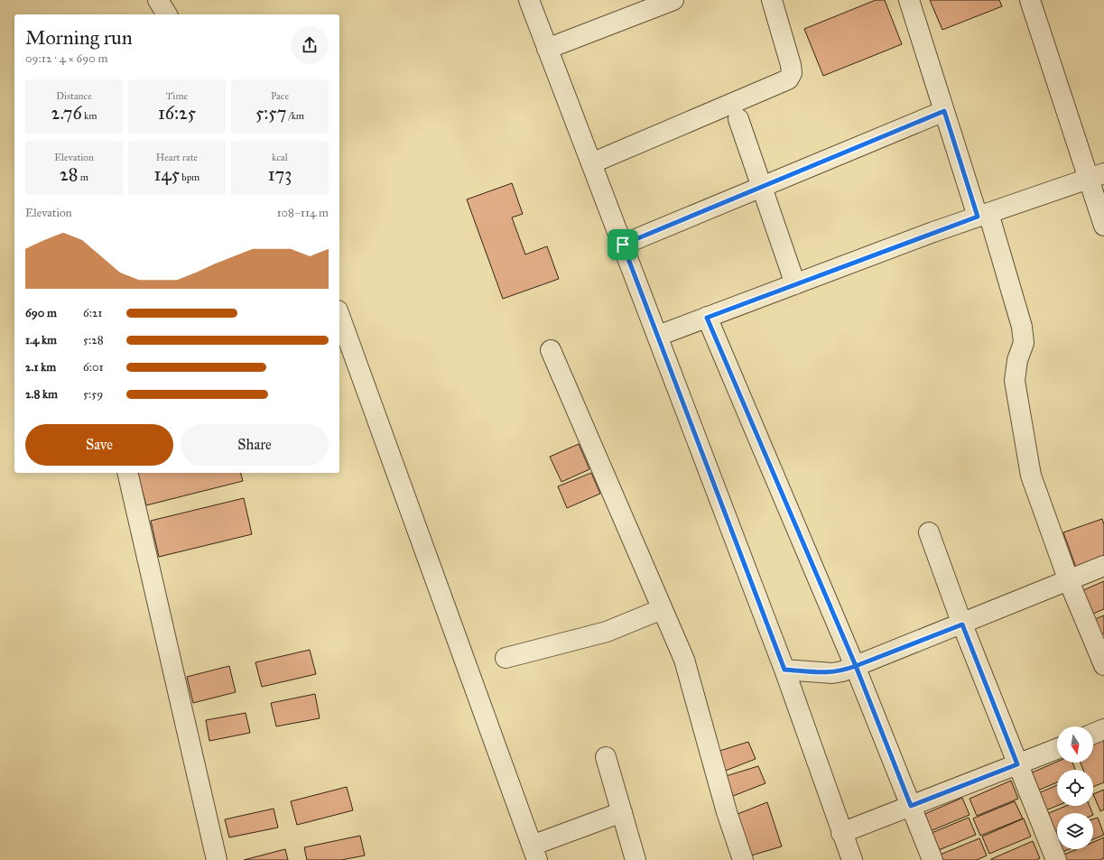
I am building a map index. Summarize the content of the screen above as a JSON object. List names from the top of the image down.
{
  "north": "bottom",
  "page": {
    "heading": ["Morning run", "09:12 · 4 × 690 m"],
    "stats": [
      ["Distance", "2.76 km"],
      ["Time", "16:25"],
      ["Pace", "5:57 /km"],
      ["Elevation", "28 m"],
      ["Heart rate", "145 bpm"],
      ["kcal", "173"]
    ],
    "chart": ["Elevation", "108–114 m"],
    "list": [
      {
        "name": "690 m",
        "note": "6:21"
      },
      {
        "name": "1.4 km",
        "note": "5:28"
      },
      {
        "name": "2.1 km",
        "note": "6:01"
      },
      {
        "name": "2.8 km",
        "note": "5:59"
      }
    ],
    "buttons": ["Save", "Share"]
  }
}
